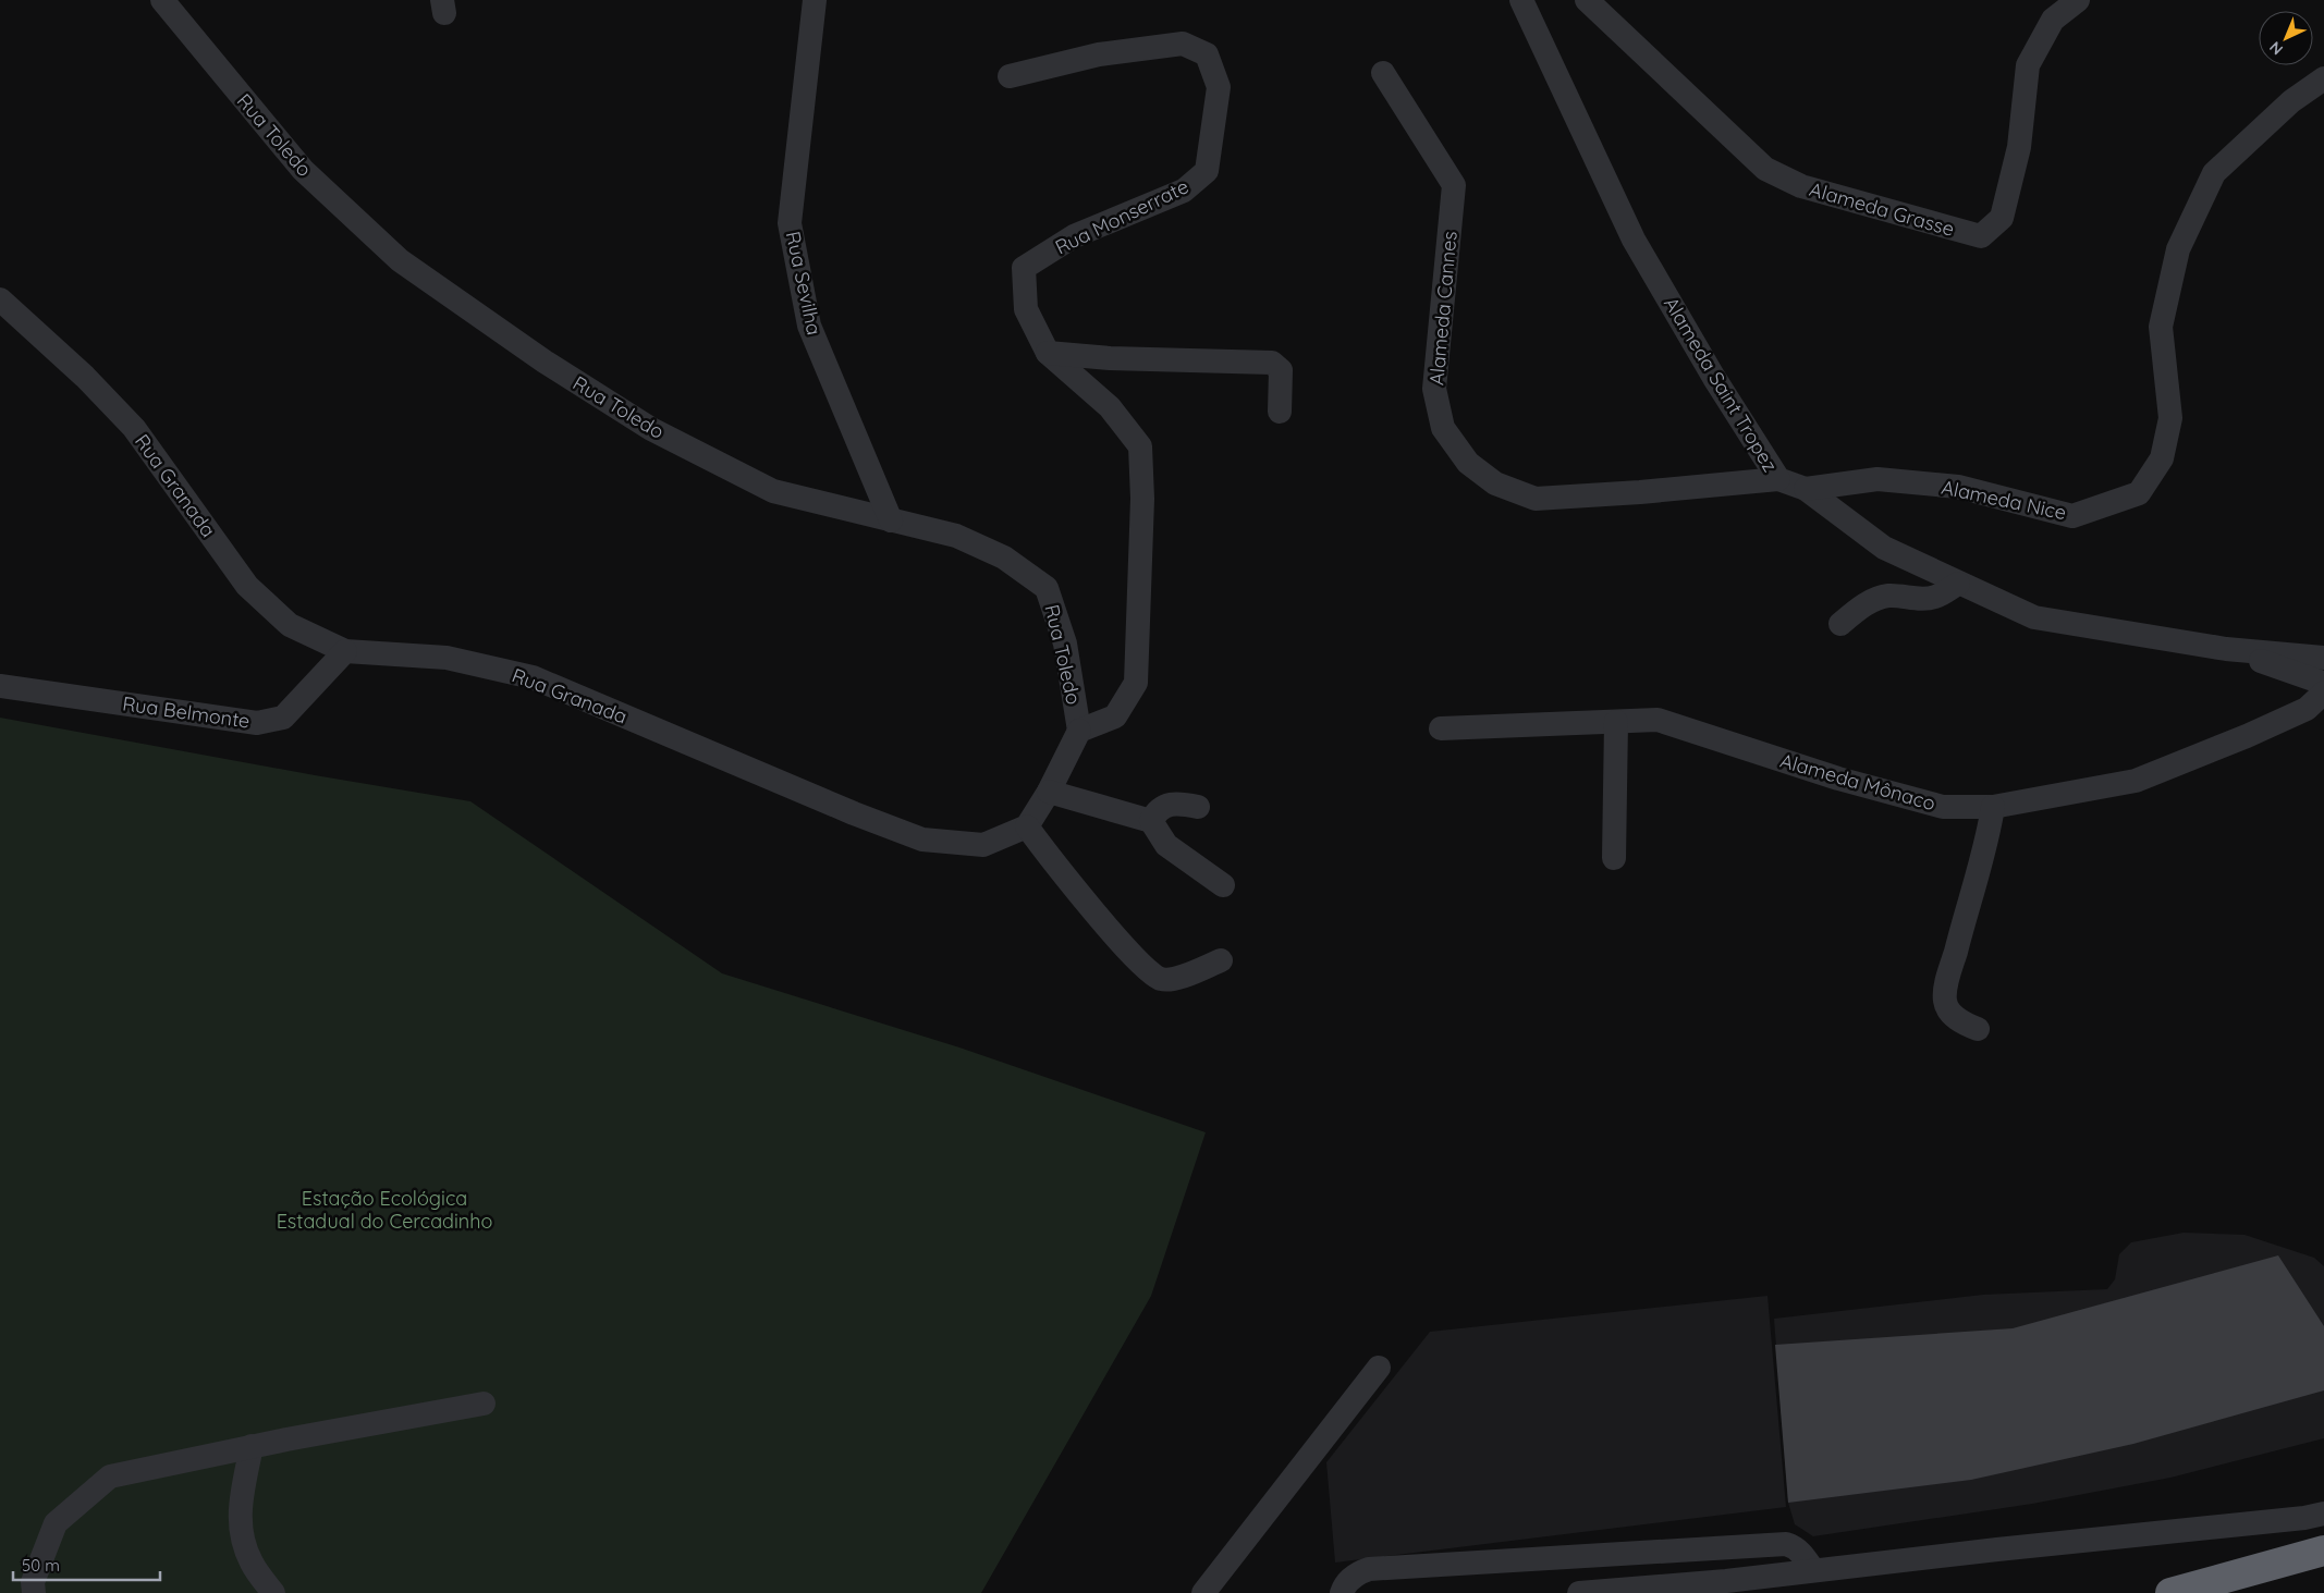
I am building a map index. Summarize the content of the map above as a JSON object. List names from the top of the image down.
{
  "streets": {
    "street": [
      "Rua Toledo",
      "Alameda Grasse",
      "Rua Monserrate",
      "Rua Sevilha",
      "Alameda Cannes",
      "Alameda Saint Tropez",
      "Rua Granada",
      "Alameda Nice",
      "Rua Belmonte",
      "Alameda Mônaco"
    ]
  },
  "crossings": [
    ["Rua Toledo", "Rua Monserrate"],
    ["Rua Toledo", "Rua Sevilha"],
    ["Alameda Cannes", "Alameda Saint Tropez"],
    ["Alameda Saint Tropez", "Alameda Nice"],
    ["Alameda Saint Tropez", "Alameda Mônaco"],
    ["Rua Granada", "Rua Belmonte"]
  ],
  "parks": ["Estação Ecológica Estadual do Cercadinho"],
  "scale_bar": "50 m",
  "north": "bottom left"
}
